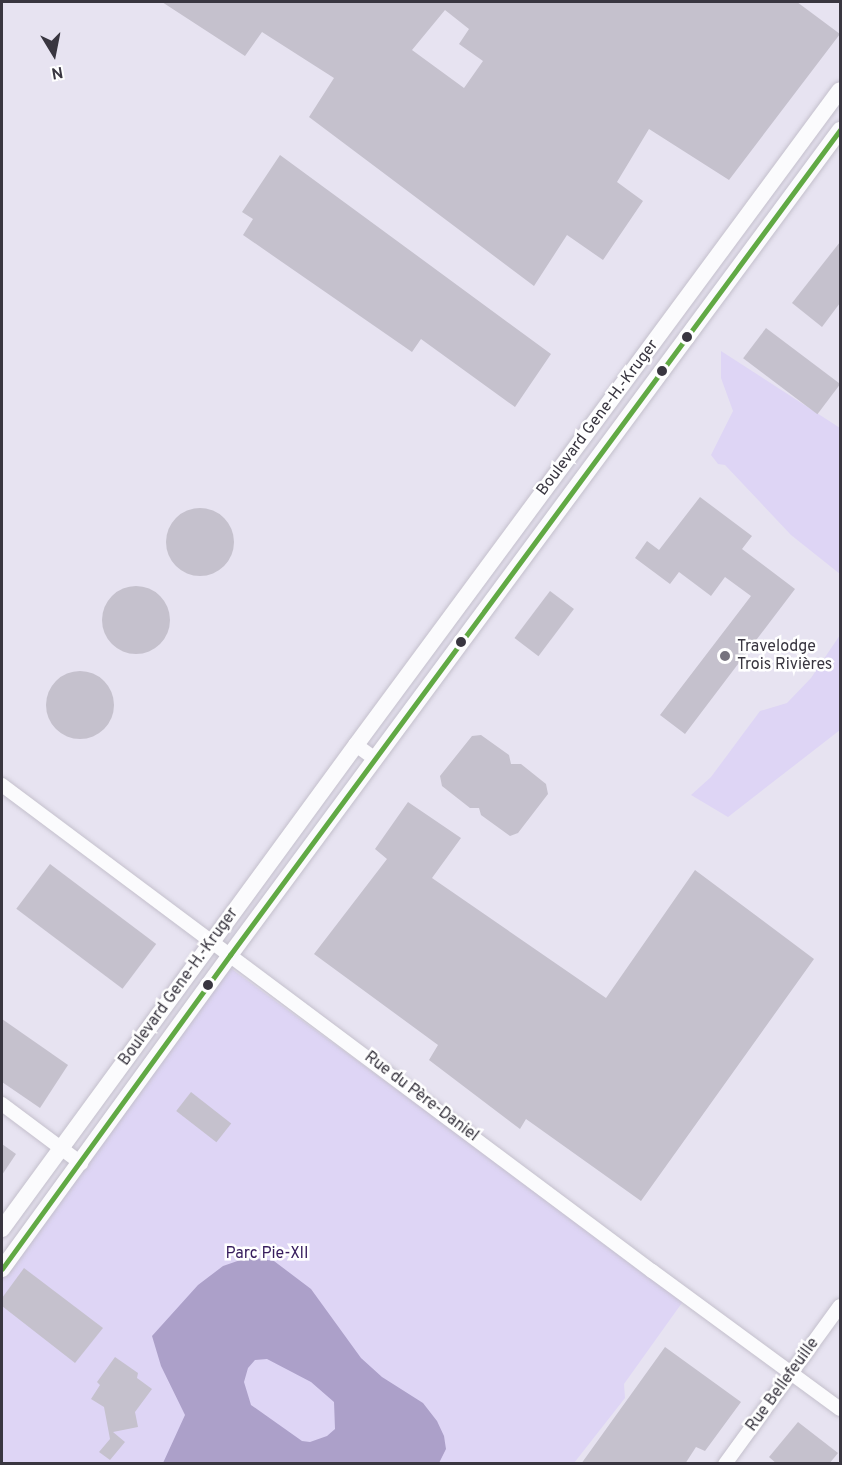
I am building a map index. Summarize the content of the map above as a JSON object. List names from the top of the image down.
{
  "streets": {
    "main road": ["Boulevard Gene-H.-Kruger"],
    "street": ["Rue du Père-Daniel", "Rue Bellefeuille"]
  },
  "crossings": [
    ["Boulevard Gene-H.-Kruger", "Rue du Père-Daniel"],
    ["Rue du Père-Daniel", "Rue Bellefeuille"]
  ],
  "parks": ["Parc Pie-XII"],
  "places": ["Travelodge Trois Rivières"],
  "north": "bottom"
}
